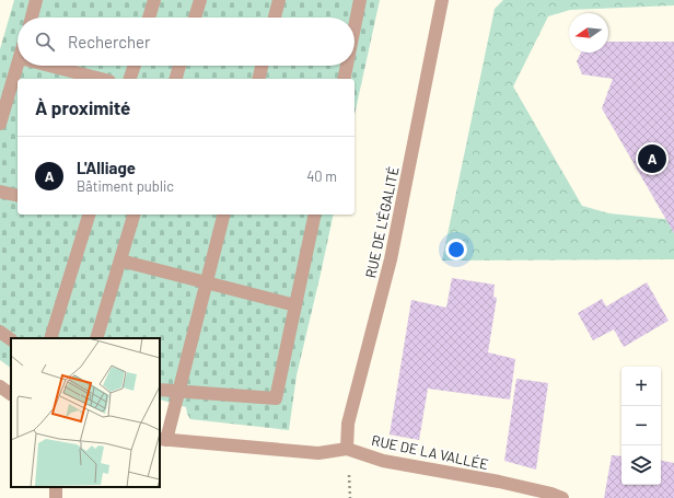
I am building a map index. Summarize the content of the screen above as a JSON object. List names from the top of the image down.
{
  "streets": {
    "street": ["RUE DE L'ÉGALITÉ", "RUE DE LA VALLÉE"]
  },
  "crossings": [
    ["RUE DE L'ÉGALITÉ", "RUE DE LA VALLÉE"]
  ],
  "north": "left",
  "page": {
    "search": "Rechercher",
    "heading": "À proximité",
    "list": [
      {
        "mark": "A",
        "name": "L'Alliage",
        "note": "Bâtiment public",
        "value": "40 m"
      }
    ],
    "pins": "A",
    "map_buttons": ["+", "−"]
  }
}
